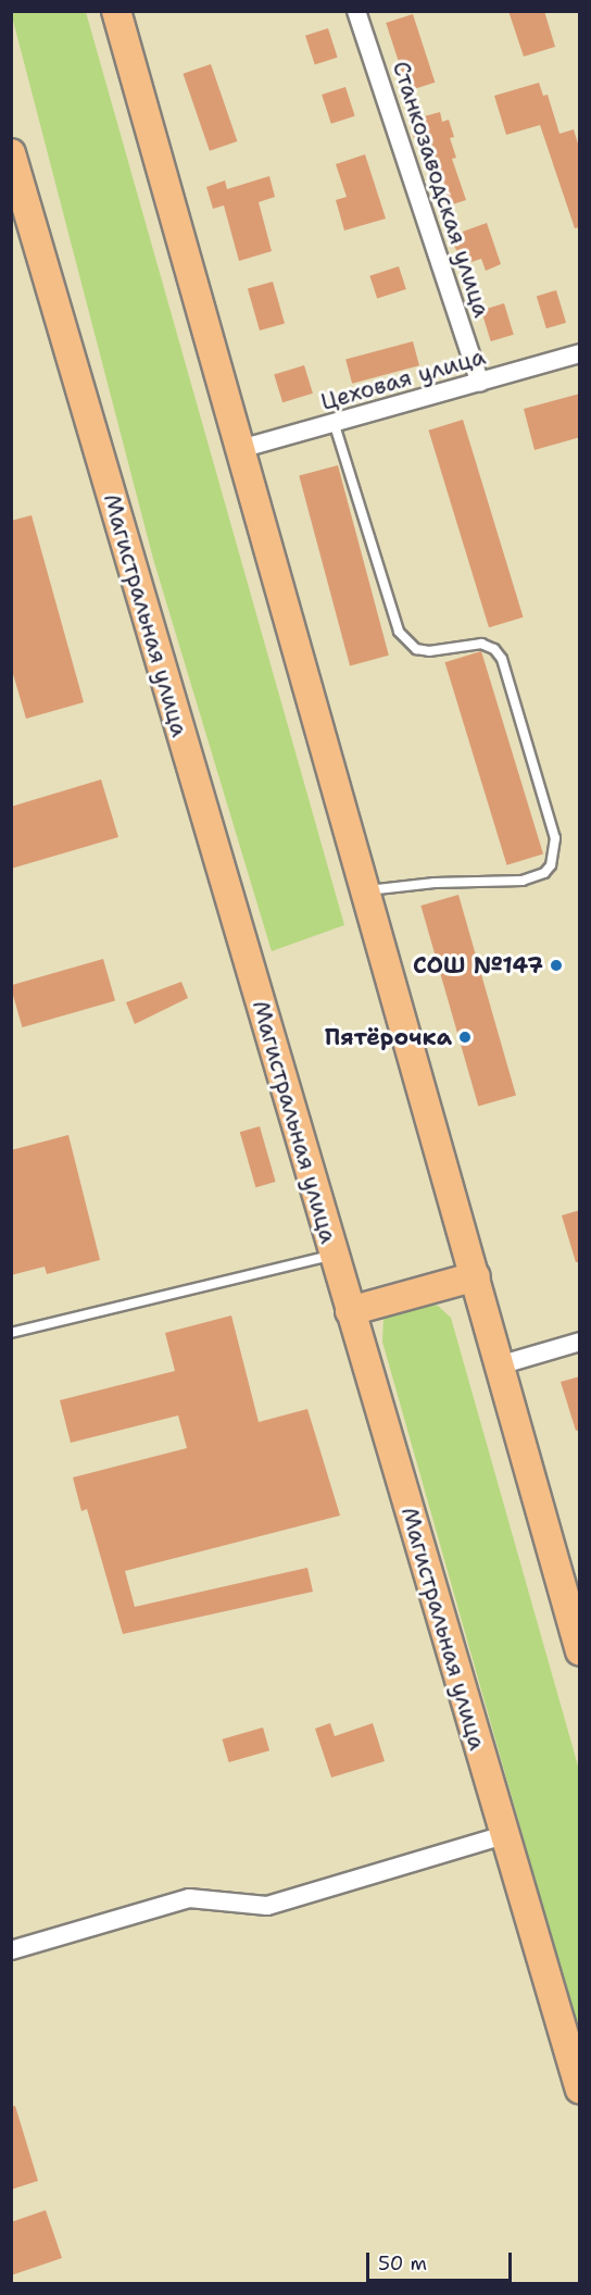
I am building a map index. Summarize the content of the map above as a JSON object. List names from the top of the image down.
{
  "streets": {
    "main road": ["Магистральная улица"],
    "street": ["Станкозаводская улица", "Цеховая улица"]
  },
  "crossings": [
    ["Станкозаводская улица", "Цеховая улица"]
  ],
  "places": ["СОШ №147", "Пятёрочка"],
  "scale_bar": "50 m"
}
